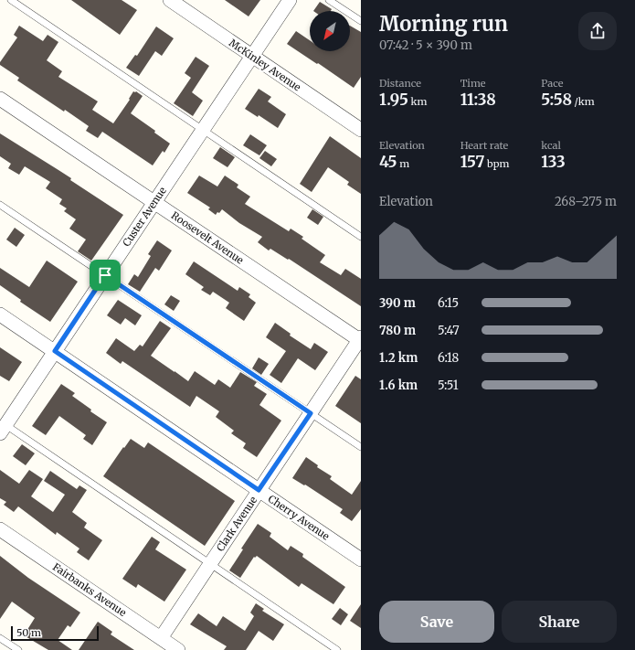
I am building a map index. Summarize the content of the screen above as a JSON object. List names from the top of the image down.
{
  "streets": {
    "street": [
      "McKinley Avenue",
      "Custer Avenue",
      "Roosevelt Avenue",
      "Cherry Avenue",
      "Clark Avenue",
      "Fairbanks Avenue"
    ]
  },
  "crossings": [
    ["McKinley Avenue", "Custer Avenue"],
    ["Custer Avenue", "Roosevelt Avenue"],
    ["Custer Avenue", "Cherry Avenue"],
    ["Roosevelt Avenue", "Clark Avenue"],
    ["Cherry Avenue", "Clark Avenue"],
    ["Clark Avenue", "Fairbanks Avenue"]
  ],
  "scale_bar": "50 m",
  "north": "bottom left",
  "page": {
    "heading": ["Morning run", "07:42 · 5 × 390 m"],
    "stats": [
      ["Distance", "1.95 km"],
      ["Time", "11:38"],
      ["Pace", "5:58 /km"],
      ["Elevation", "45 m"],
      ["Heart rate", "157 bpm"],
      ["kcal", "133"]
    ],
    "chart": ["Elevation", "268–275 m"],
    "list": [
      {
        "name": "390 m",
        "note": "6:15"
      },
      {
        "name": "780 m",
        "note": "5:47"
      },
      {
        "name": "1.2 km",
        "note": "6:18"
      },
      {
        "name": "1.6 km",
        "note": "5:51"
      }
    ],
    "buttons": ["Save", "Share"],
    "scale": "50 m"
  }
}
